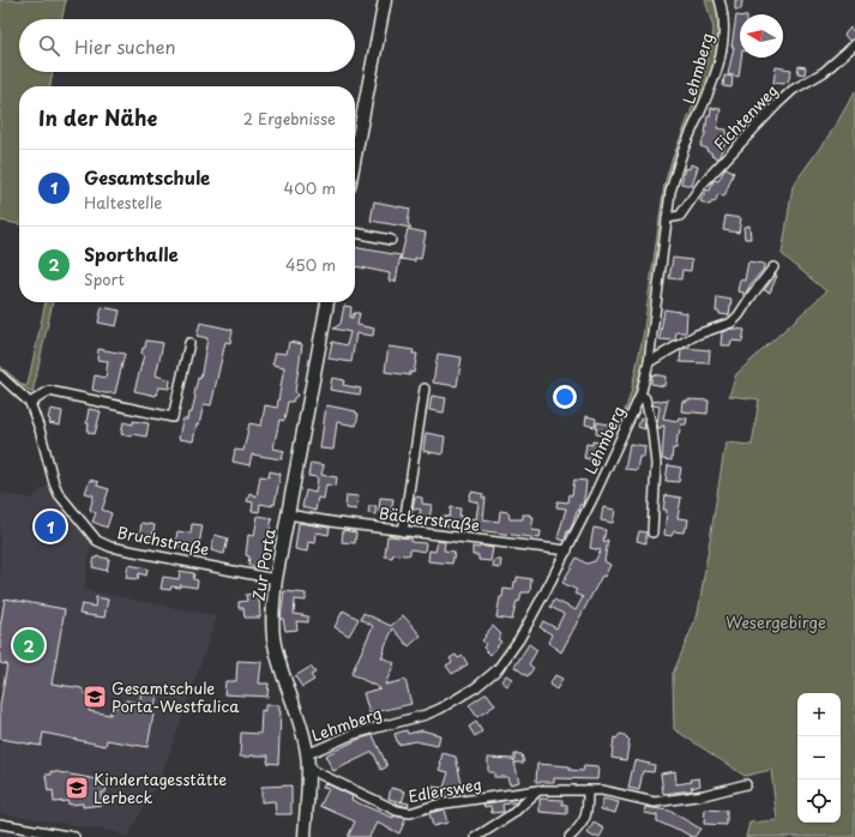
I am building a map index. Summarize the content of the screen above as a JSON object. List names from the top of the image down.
{
  "streets": {
    "main road": ["Zur Porta"],
    "street": [
      "Lehmberg",
      "Fichtenweg",
      "Bäckerstraße",
      "Bruchstraße",
      "Edlersweg"
    ]
  },
  "crossings": [
    ["Lehmberg", "Fichtenweg"],
    ["Lehmberg", "Bäckerstraße"],
    ["Lehmberg", "Zur Porta"],
    ["Bäckerstraße", "Zur Porta"],
    ["Bruchstraße", "Zur Porta"],
    ["Zur Porta", "Edlersweg"]
  ],
  "parks": ["Wesergebirge"],
  "places": {
    "school or university": ["Gesamtschule Porta-Westfalica", "Kindertagesstätte Lerbeck"]
  },
  "north": "left",
  "page": {
    "search": "Hier suchen",
    "heading": ["In der Nähe", "2 Ergebnisse"],
    "list": [
      {
        "mark": "1",
        "name": "Gesamtschule",
        "note": "Haltestelle",
        "value": "400 m"
      },
      {
        "mark": "2",
        "name": "Sporthalle",
        "note": "Sport",
        "value": "450 m"
      }
    ],
    "pins": ["1", "2"],
    "map_buttons": ["+", "−"]
  }
}
